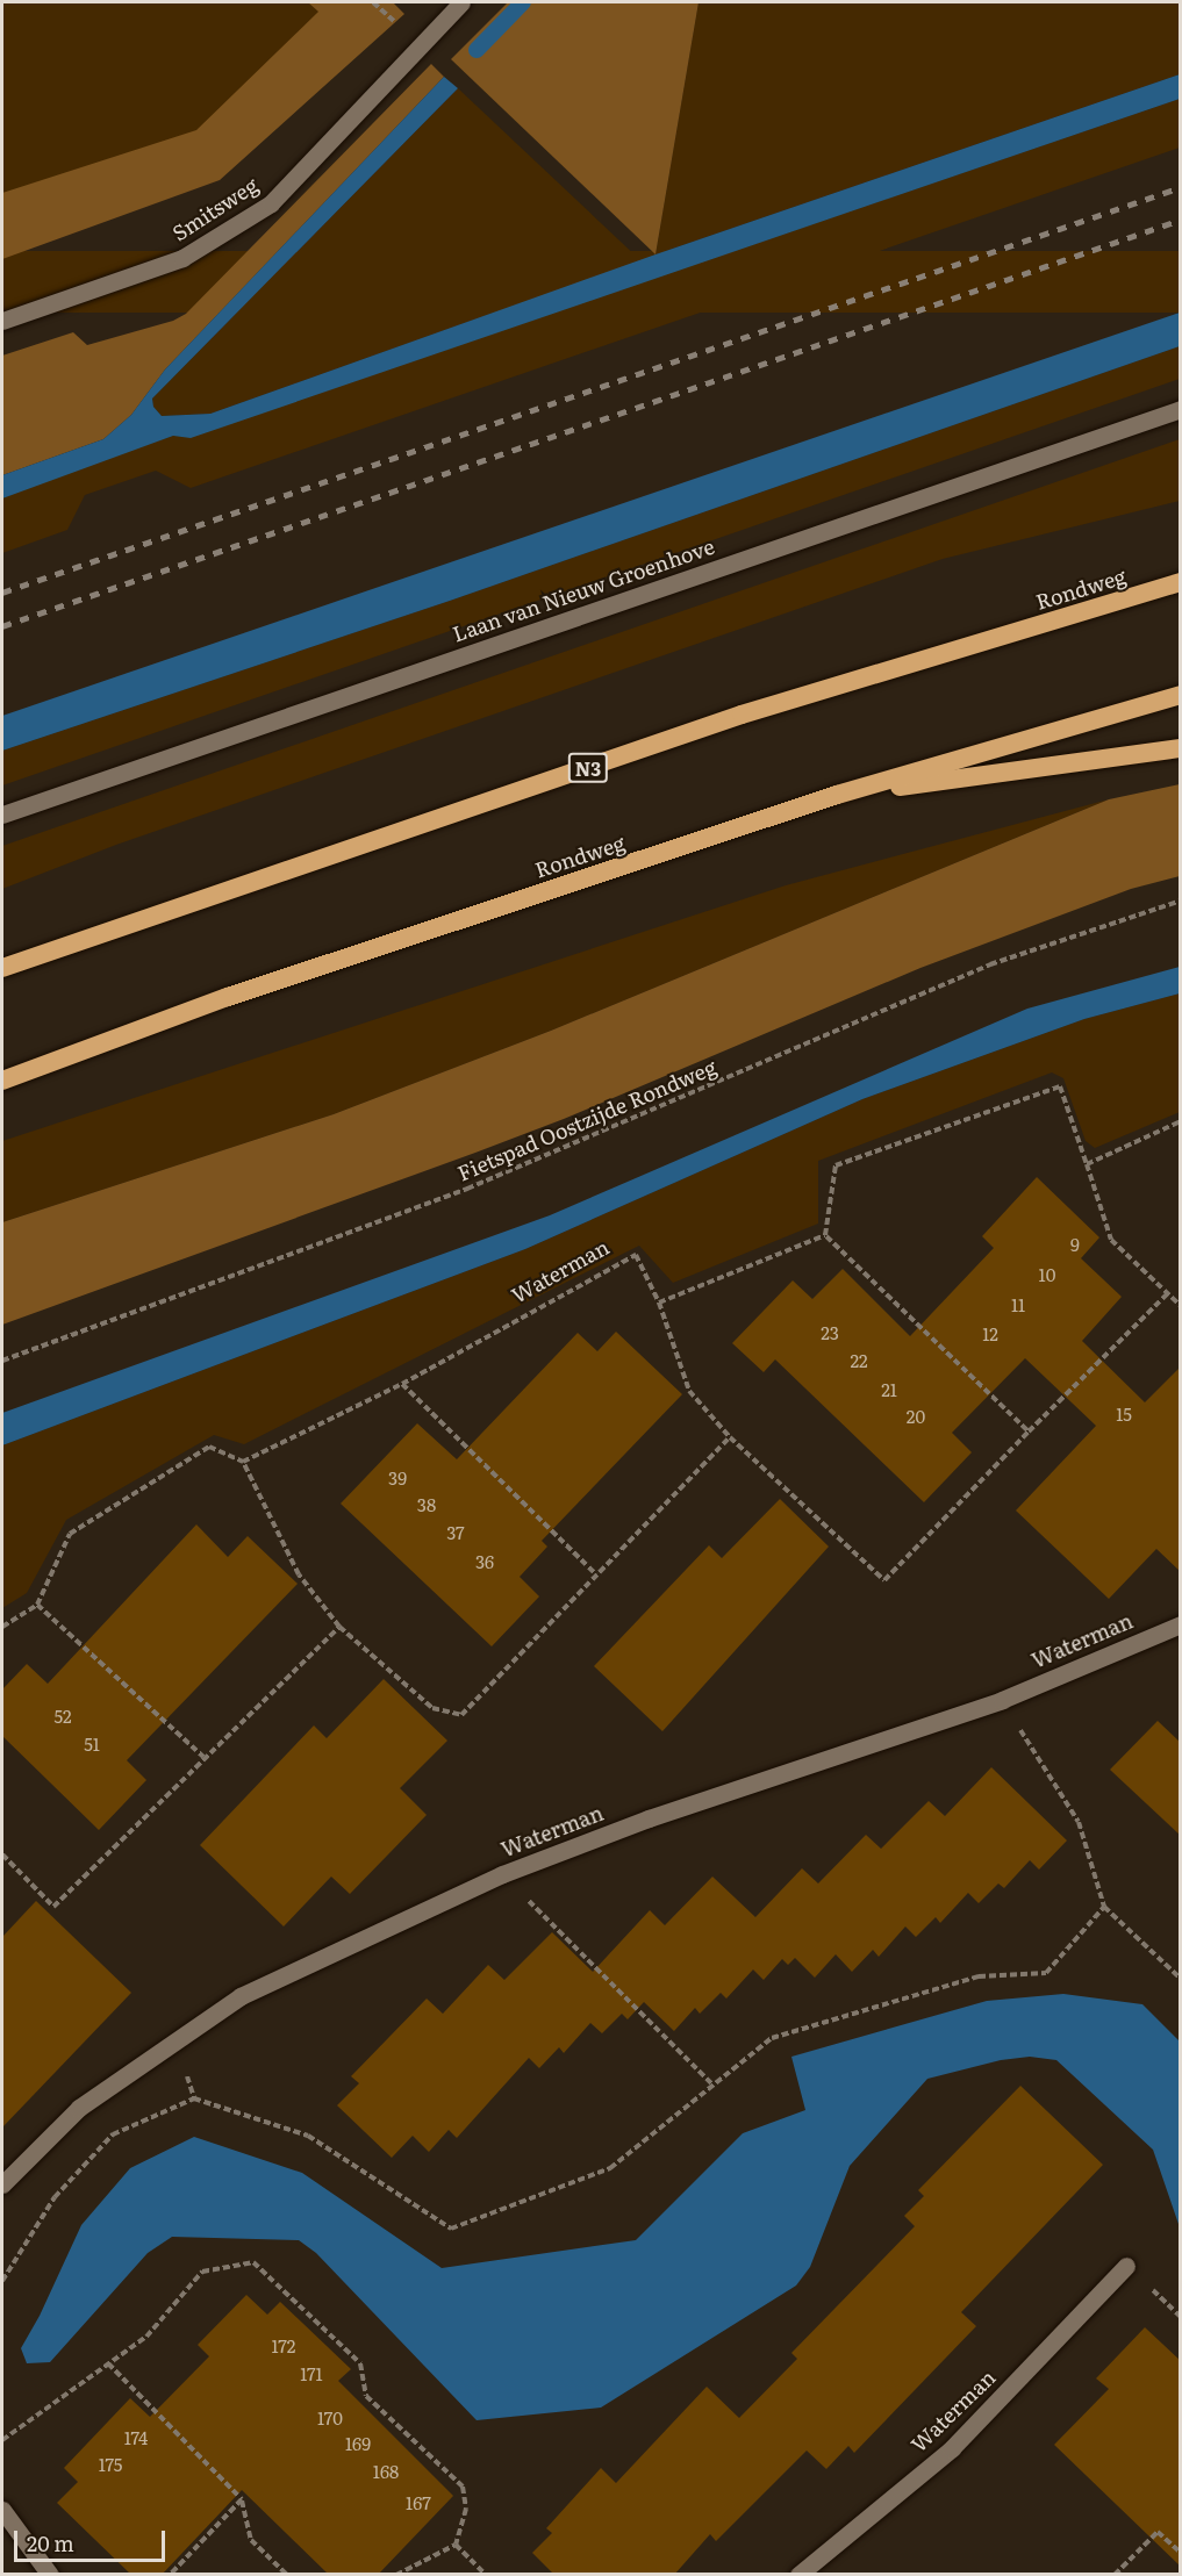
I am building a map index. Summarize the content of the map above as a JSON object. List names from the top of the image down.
{
  "streets": {
    "highway": ["Rondweg", "N3"],
    "street": ["Smitsweg", "Laan van Nieuw Groenhove", "Waterman"],
    "path": ["Fietspad Oostzijde Rondweg"]
  },
  "house_numbers": [
    "9",
    "10",
    "11",
    "23",
    "12",
    "22",
    "21",
    "15",
    "20",
    "39",
    "38",
    "37",
    "36",
    "52",
    "51",
    "172",
    "171",
    "170",
    "174",
    "169",
    "175",
    "168",
    "167"
  ],
  "scale_bar": "20 m"
}
